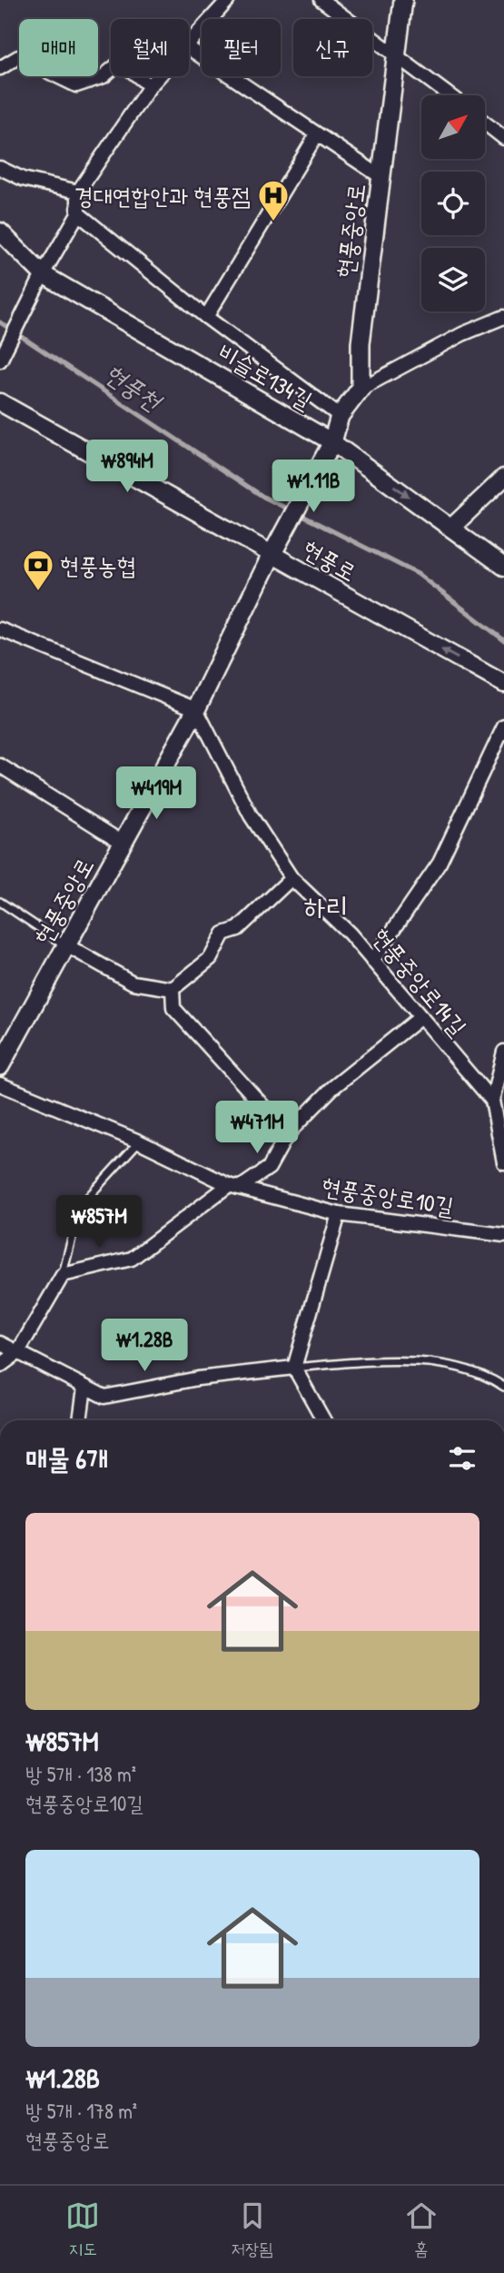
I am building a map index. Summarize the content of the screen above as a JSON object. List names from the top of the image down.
{
  "streets": {
    "main road": ["현풍중앙로"],
    "street": [
      "비슬로134길",
      "현풍로",
      "현풍중앙로14길",
      "현풍중앙로10길"
    ]
  },
  "crossings": [
    ["현풍중앙로", "비슬로134길"],
    ["현풍중앙로", "현풍로"],
    ["현풍중앙로", "현풍중앙로14길"]
  ],
  "one_way": ["현풍로"],
  "districts": ["하리"],
  "water": ["현풍천"],
  "places": {
    "hospital": ["경대연합안과 현풍점"],
    "bank": ["현풍농협"]
  },
  "north": "top right",
  "page": {
    "chip": [
      "매매",
      "월세",
      "필터",
      "신규"
    ],
    "price": [
      "₩894M",
      "₩1.11B",
      "₩419M",
      "₩471M",
      "₩857M",
      "₩1.28B"
    ],
    "heading": "매물 6개",
    "list": [
      {
        "name": "₩857M",
        "note": "방 5개 · 138 m² · 현풍중앙로10길"
      },
      {
        "name": "₩1.28B",
        "note": "방 5개 · 178 m² · 현풍중앙로"
      }
    ],
    "tabs": ["지도", "저장됨", "홈"]
  }
}
